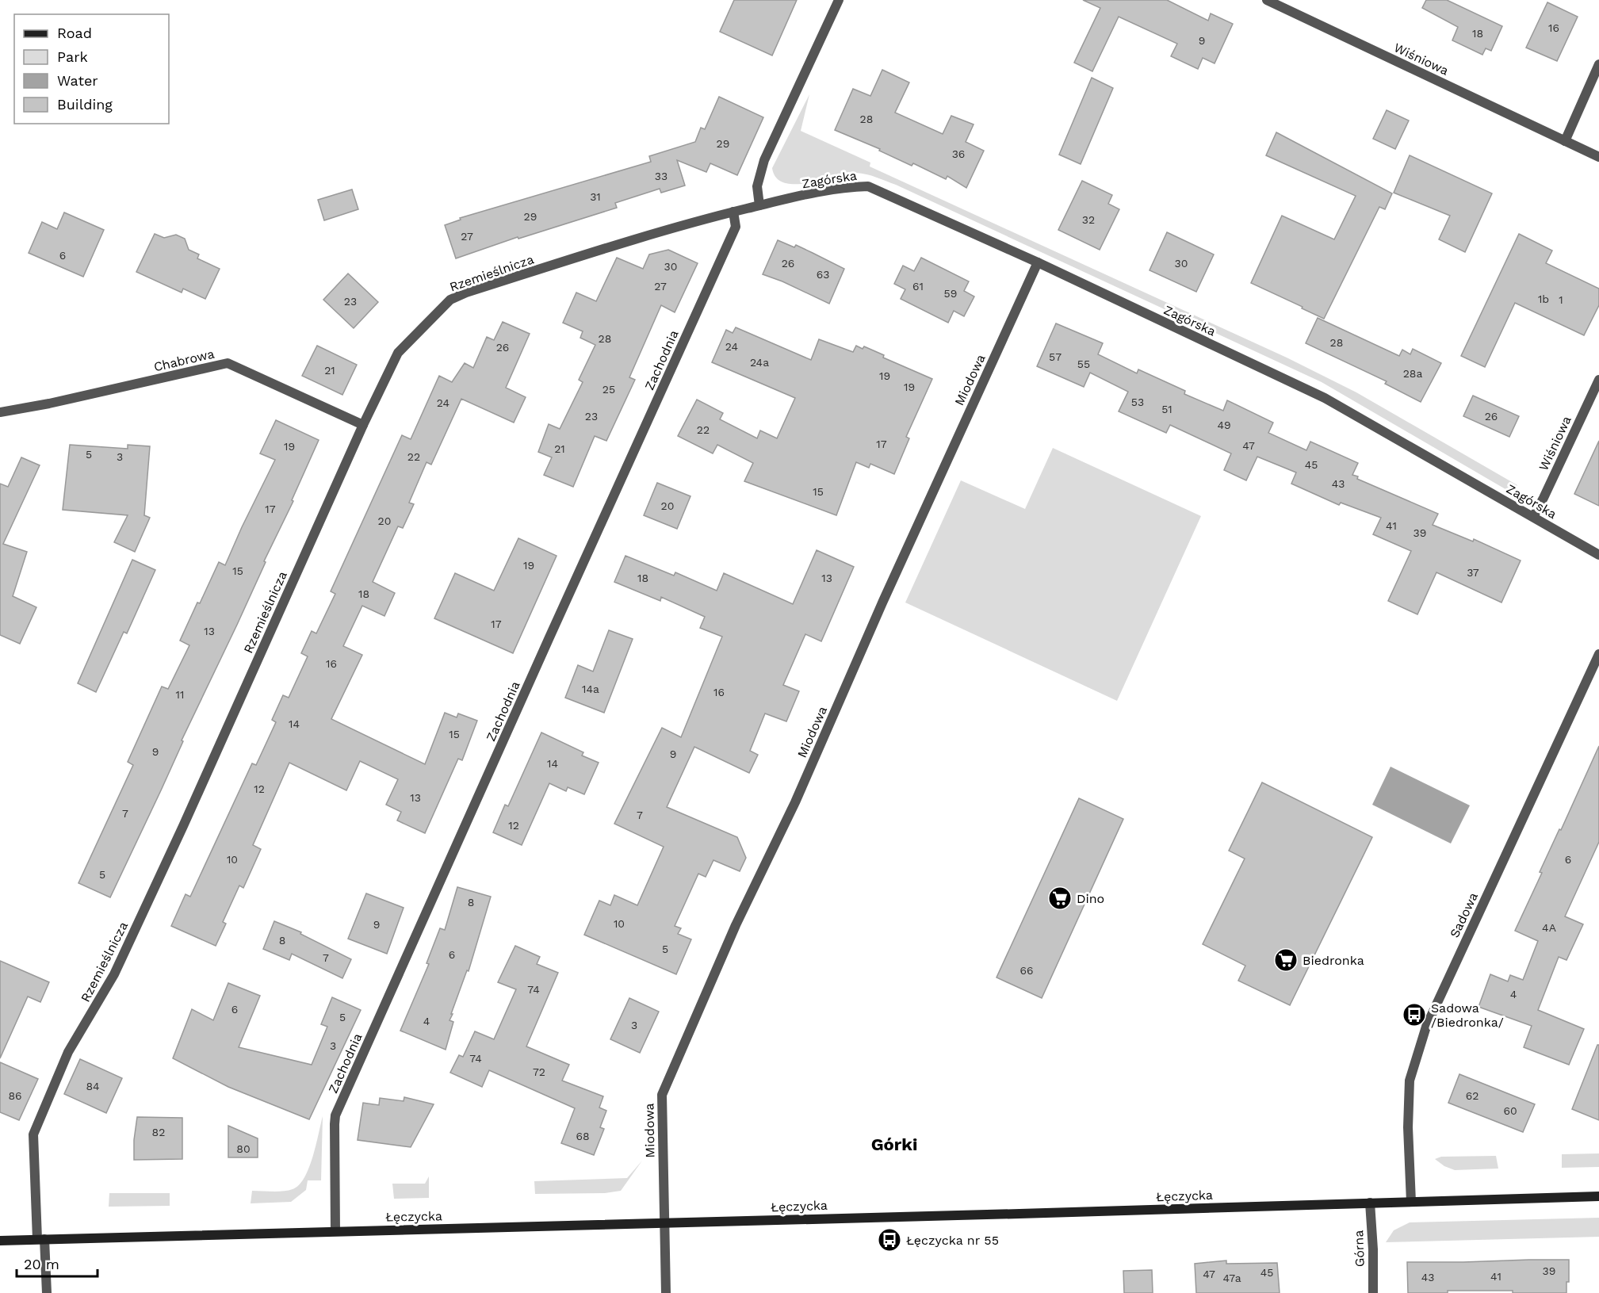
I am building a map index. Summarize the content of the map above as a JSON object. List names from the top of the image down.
{
  "streets": {
    "main road": ["Łęczycka"],
    "street": [
      "Wiśniowa",
      "Zagórska",
      "Rzemieślnicza",
      "Chabrowa",
      "Zachodnia",
      "Miodowa",
      "Sadowa",
      "Górna"
    ]
  },
  "crossings": [
    ["Wiśniowa", "Zagórska"],
    ["Zagórska", "Rzemieślnicza"],
    ["Zagórska", "Miodowa"],
    ["Rzemieślnicza", "Chabrowa"],
    ["Rzemieślnicza", "Zachodnia"],
    ["Rzemieślnicza", "Łęczycka"],
    ["Zachodnia", "Łęczycka"],
    ["Miodowa", "Łęczycka"],
    ["Sadowa", "Łęczycka"],
    ["Łęczycka", "Górna"]
  ],
  "districts": ["Górki"],
  "places": {
    "supermarket": ["Dino", "Biedronka"],
    "bus stop": ["Sadowa /Biedronka/", "Łęczycka nr 55"]
  },
  "house_numbers": [
    "16",
    "18",
    "9",
    "28",
    "29",
    "36",
    "33",
    "31",
    "29",
    "32",
    "27",
    "6",
    "26",
    "30",
    "30",
    "63",
    "27",
    "61",
    "59",
    "1b",
    "1",
    "23",
    "28",
    "28",
    "24",
    "26",
    "57",
    "24a",
    "55",
    "21",
    "28a",
    "19",
    "19",
    "25",
    "53",
    "24",
    "51",
    "23",
    "26",
    "49",
    "22",
    "17",
    "47",
    "19",
    "21",
    "5",
    "3",
    "22",
    "45",
    "43",
    "15",
    "20",
    "17",
    "20",
    "41",
    "39",
    "19",
    "15",
    "37",
    "18",
    "13",
    "18",
    "17",
    "13",
    "16",
    "14a",
    "16",
    "11",
    "14",
    "15",
    "9",
    "9",
    "14",
    "12",
    "13",
    "7",
    "7",
    "12",
    "10",
    "6",
    "5",
    "8",
    "10",
    "9",
    "4A",
    "8",
    "5",
    "6",
    "7",
    "66",
    "74",
    "4",
    "6",
    "5",
    "4",
    "3",
    "3",
    "74",
    "72",
    "84",
    "86",
    "62",
    "60",
    "82",
    "68",
    "80",
    "39",
    "45",
    "47",
    "41",
    "43",
    "47a"
  ],
  "legend": [
    "Road",
    "Park",
    "Water",
    "Building"
  ],
  "scale_bar": "20 m"
}
